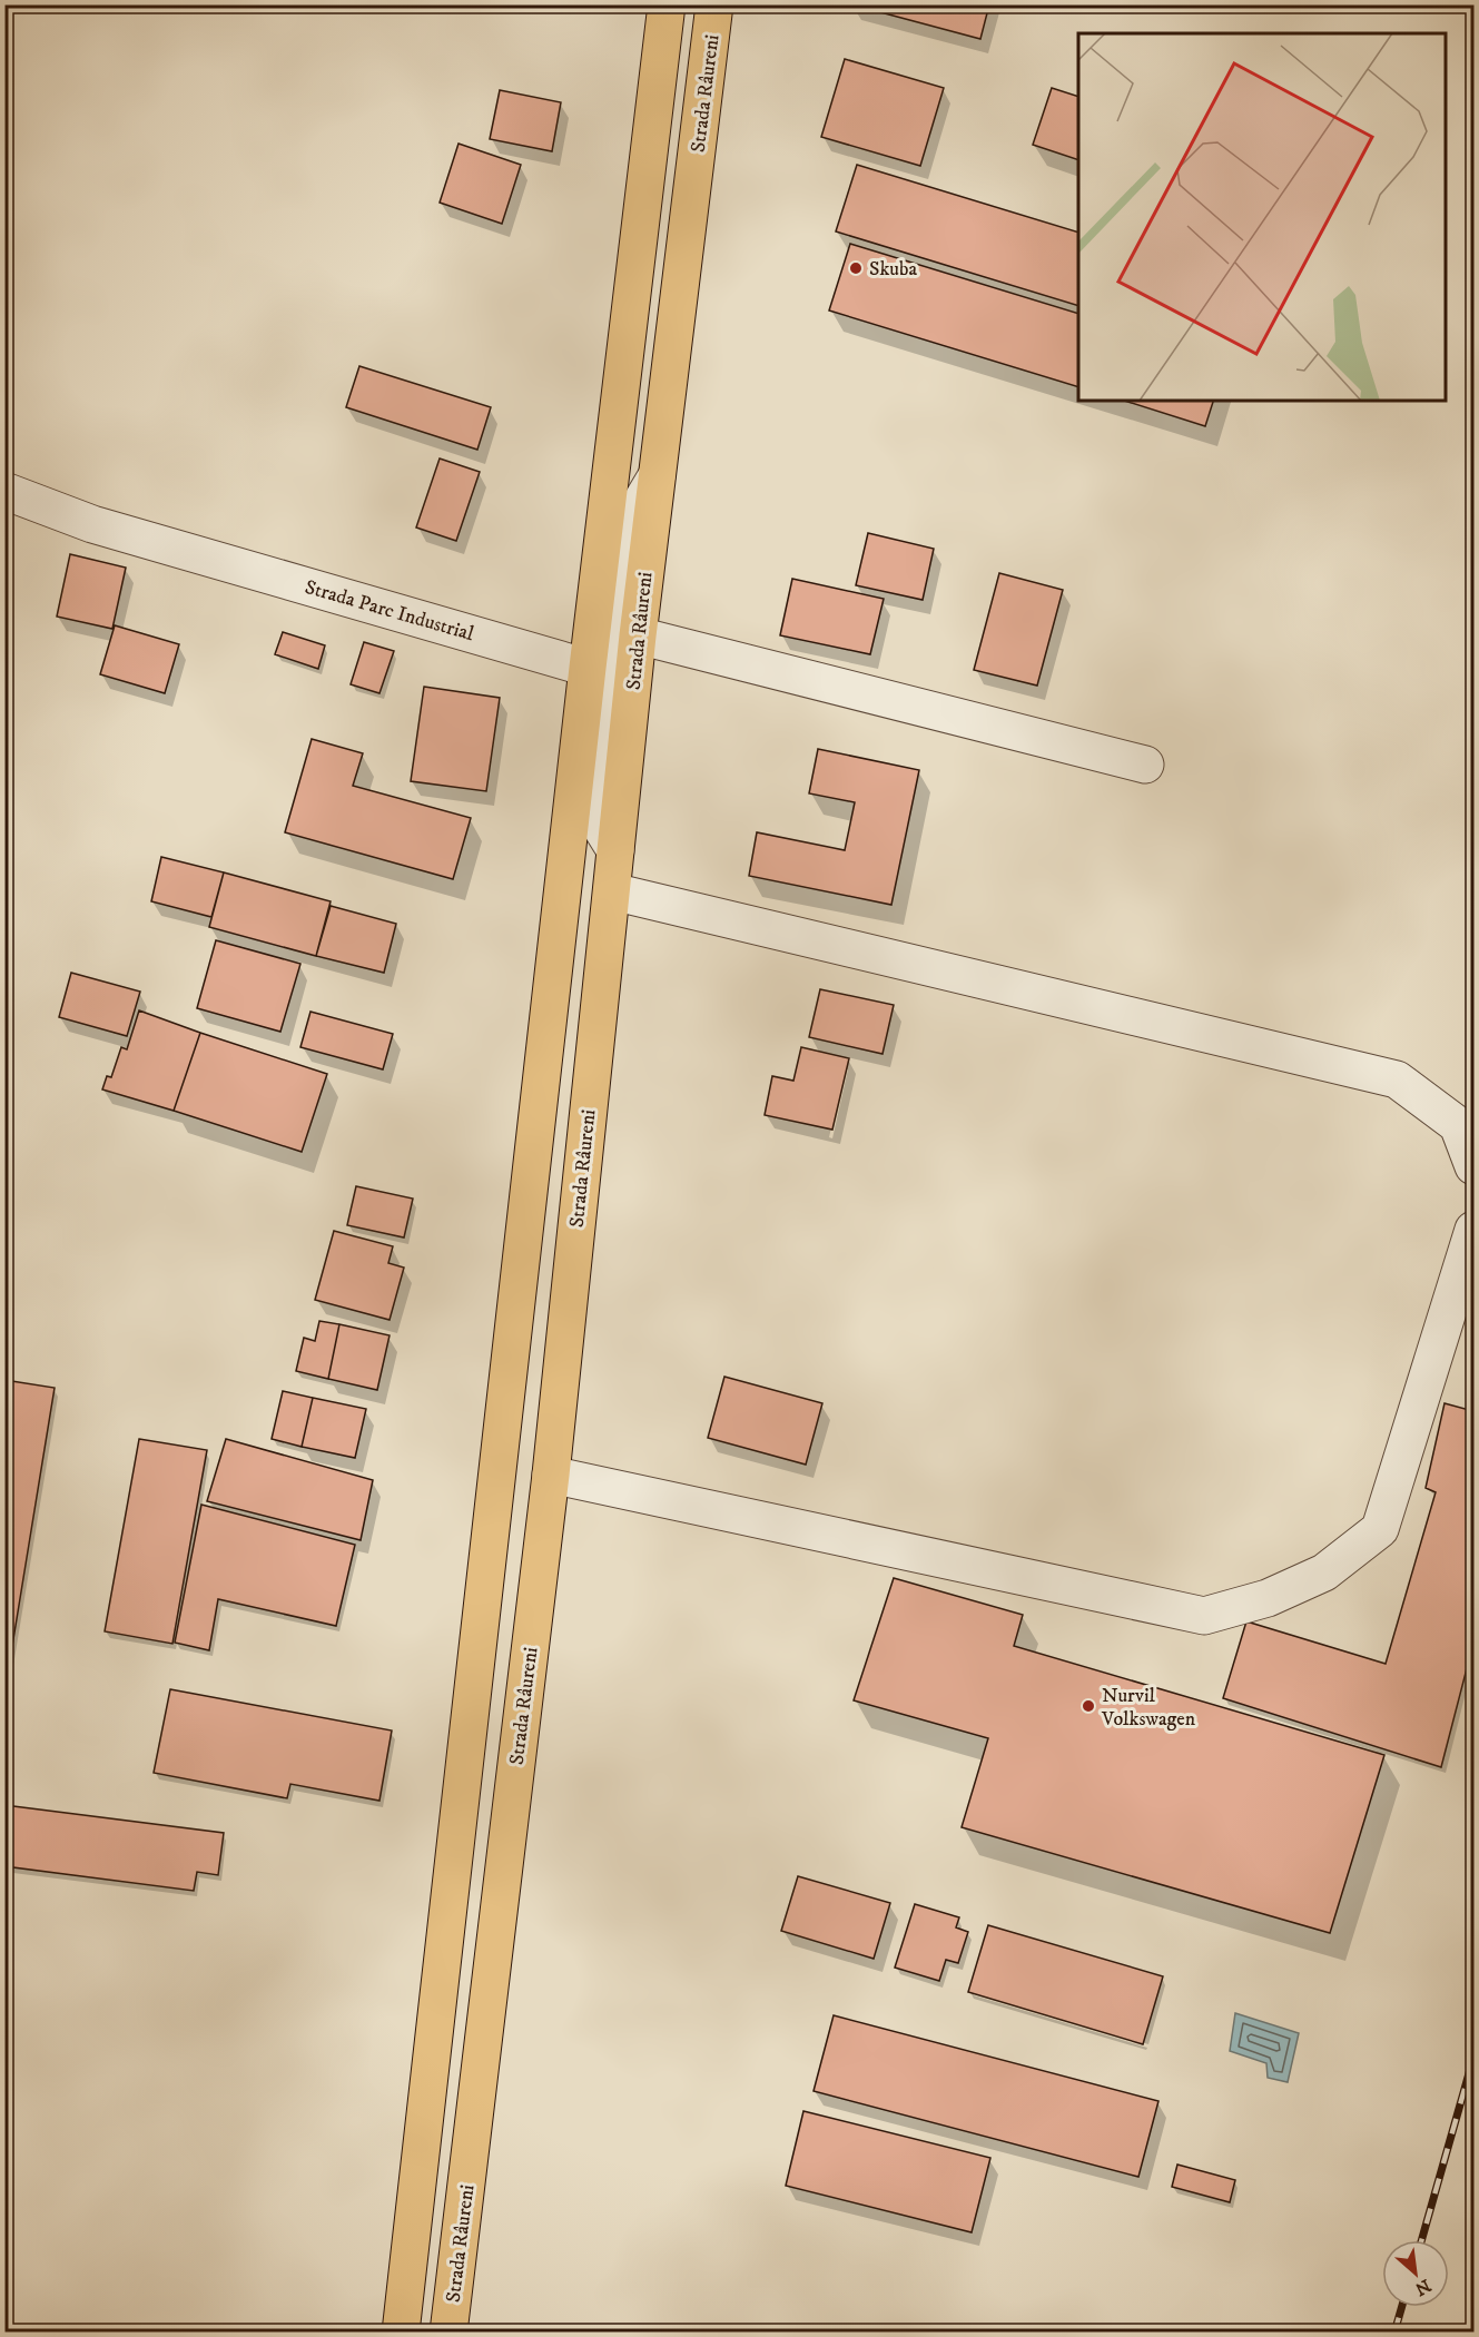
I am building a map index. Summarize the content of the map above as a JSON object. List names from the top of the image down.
{
  "streets": {
    "main road": ["Strada Râureni"],
    "street": ["Strada Parc Industrial"]
  },
  "places": ["Skuba", "Nurvil Volkswagen"],
  "north": "bottom right"
}
